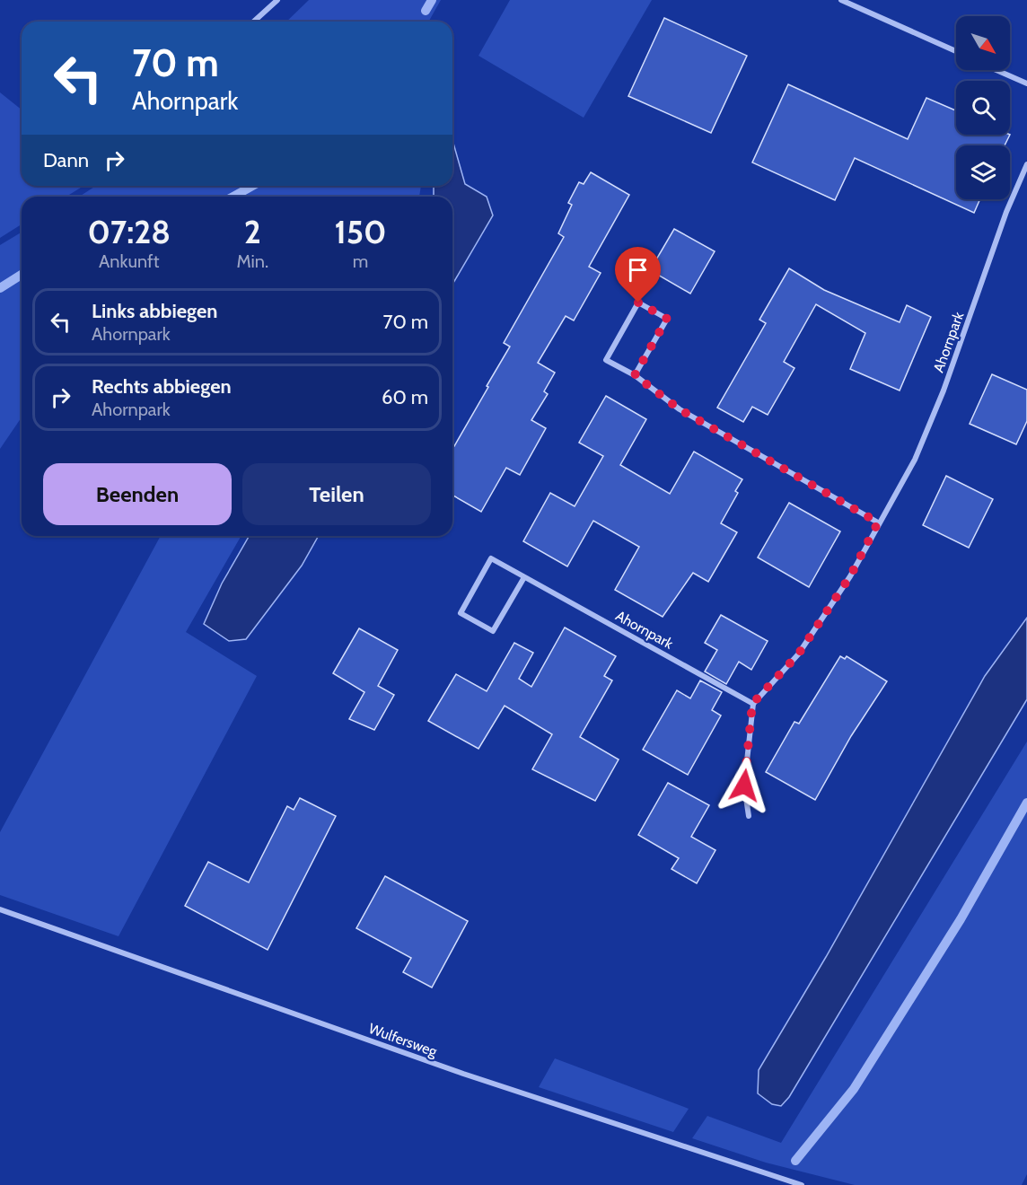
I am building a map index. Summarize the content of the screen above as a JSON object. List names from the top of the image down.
{
  "streets": {
    "street": ["Ahornpark", "Wulfersweg"]
  },
  "north": "bottom right",
  "page": {
    "turn": ["70 m", "Ahornpark"],
    "then": "Dann",
    "eta": [
      "07:28",
      "Ankunft",
      "2",
      "Min.",
      "150",
      "m"
    ],
    "list": [
      {
        "name": "Links abbiegen",
        "note": "Ahornpark",
        "value": "70 m"
      },
      {
        "name": "Rechts abbiegen",
        "note": "Ahornpark",
        "value": "60 m"
      }
    ],
    "buttons": ["Beenden", "Teilen"]
  }
}
